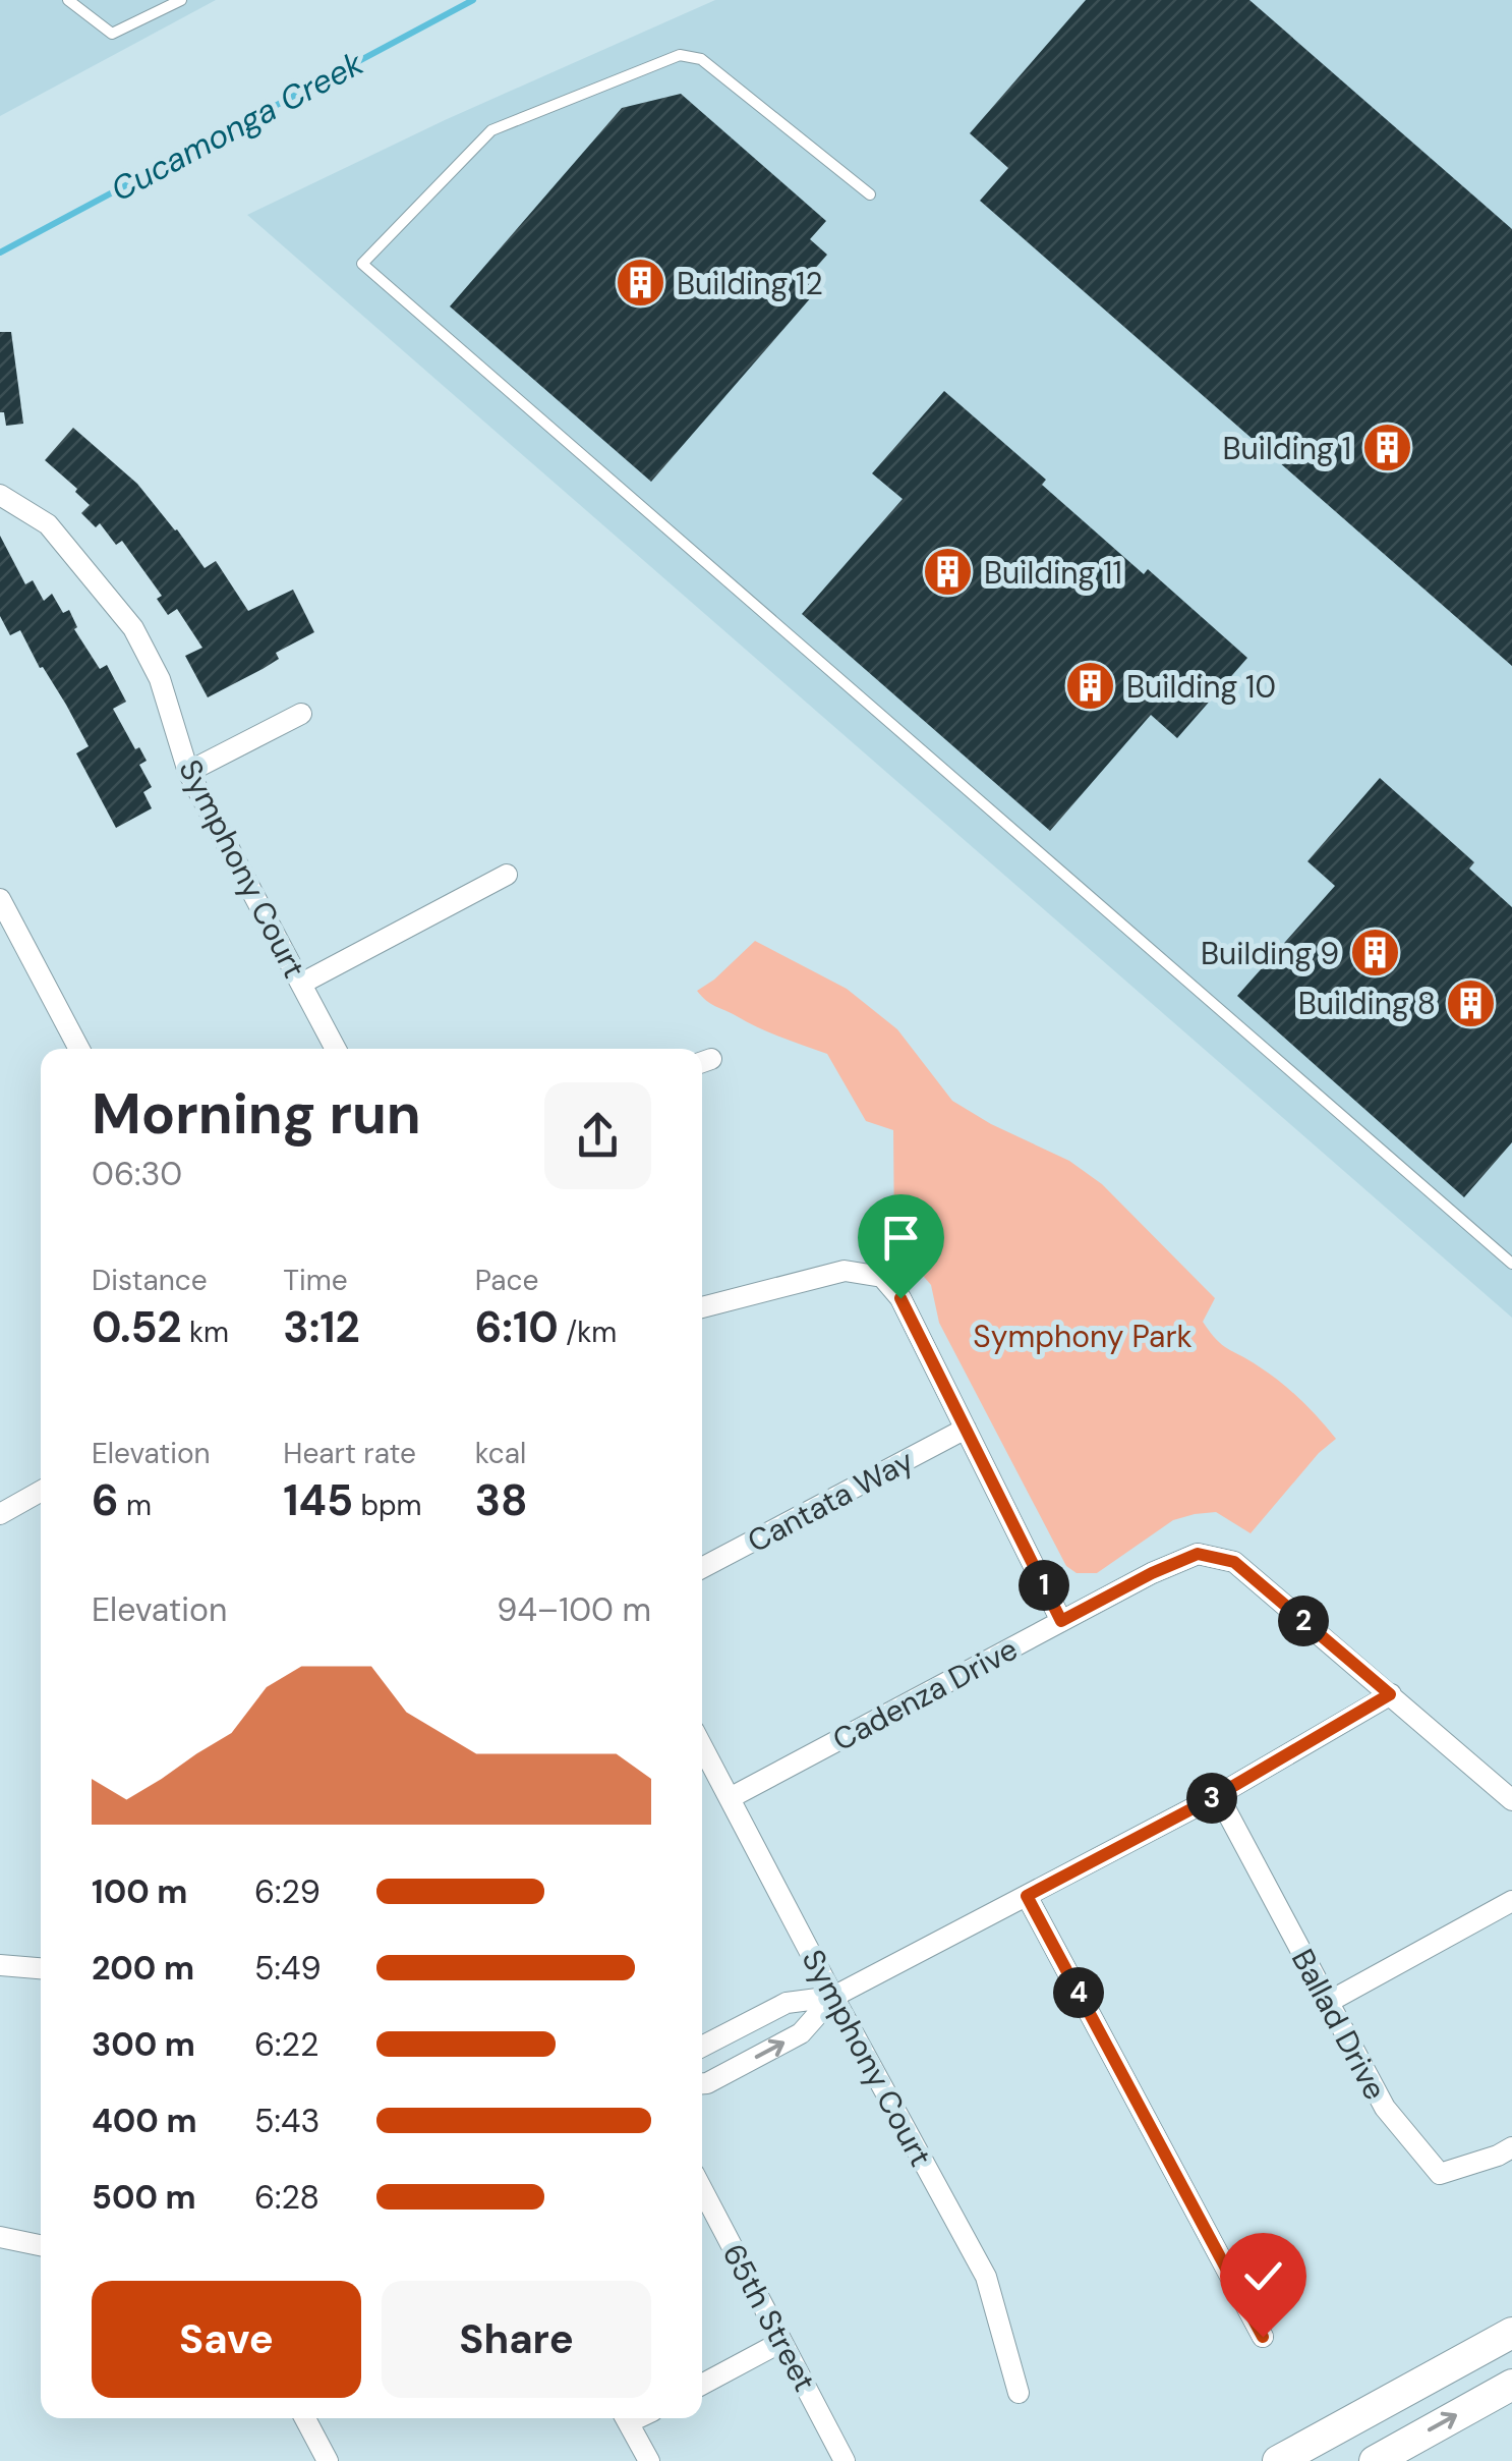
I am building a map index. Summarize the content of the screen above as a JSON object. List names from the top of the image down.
{
  "streets": {
    "street": [
      "Symphony Court",
      "Cantata Way",
      "Cadenza Drive",
      "Ballad Drive",
      "65th Street"
    ]
  },
  "crossings": [
    ["Symphony Court", "Cadenza Drive"]
  ],
  "water": ["Cucamonga Creek"],
  "parks": ["Symphony Park"],
  "places": {
    "building": [
      "Building 12",
      "Building 1",
      "Building 11",
      "Building 10",
      "Building 9",
      "Building 8"
    ]
  },
  "page": {
    "heading": ["Morning run", "06:30"],
    "stats": [
      ["Distance", "0.52 km"],
      ["Time", "3:12"],
      ["Pace", "6:10 /km"],
      ["Elevation", "6 m"],
      ["Heart rate", "145 bpm"],
      ["kcal", "38"]
    ],
    "pins": [
      "1",
      "2",
      "3",
      "4"
    ],
    "chart": ["Elevation", "94–100 m"],
    "list": [
      {
        "name": "100 m",
        "note": "6:29"
      },
      {
        "name": "200 m",
        "note": "5:49"
      },
      {
        "name": "300 m",
        "note": "6:22"
      },
      {
        "name": "400 m",
        "note": "5:43"
      },
      {
        "name": "500 m",
        "note": "6:28"
      }
    ],
    "buttons": ["Save", "Share"]
  }
}
